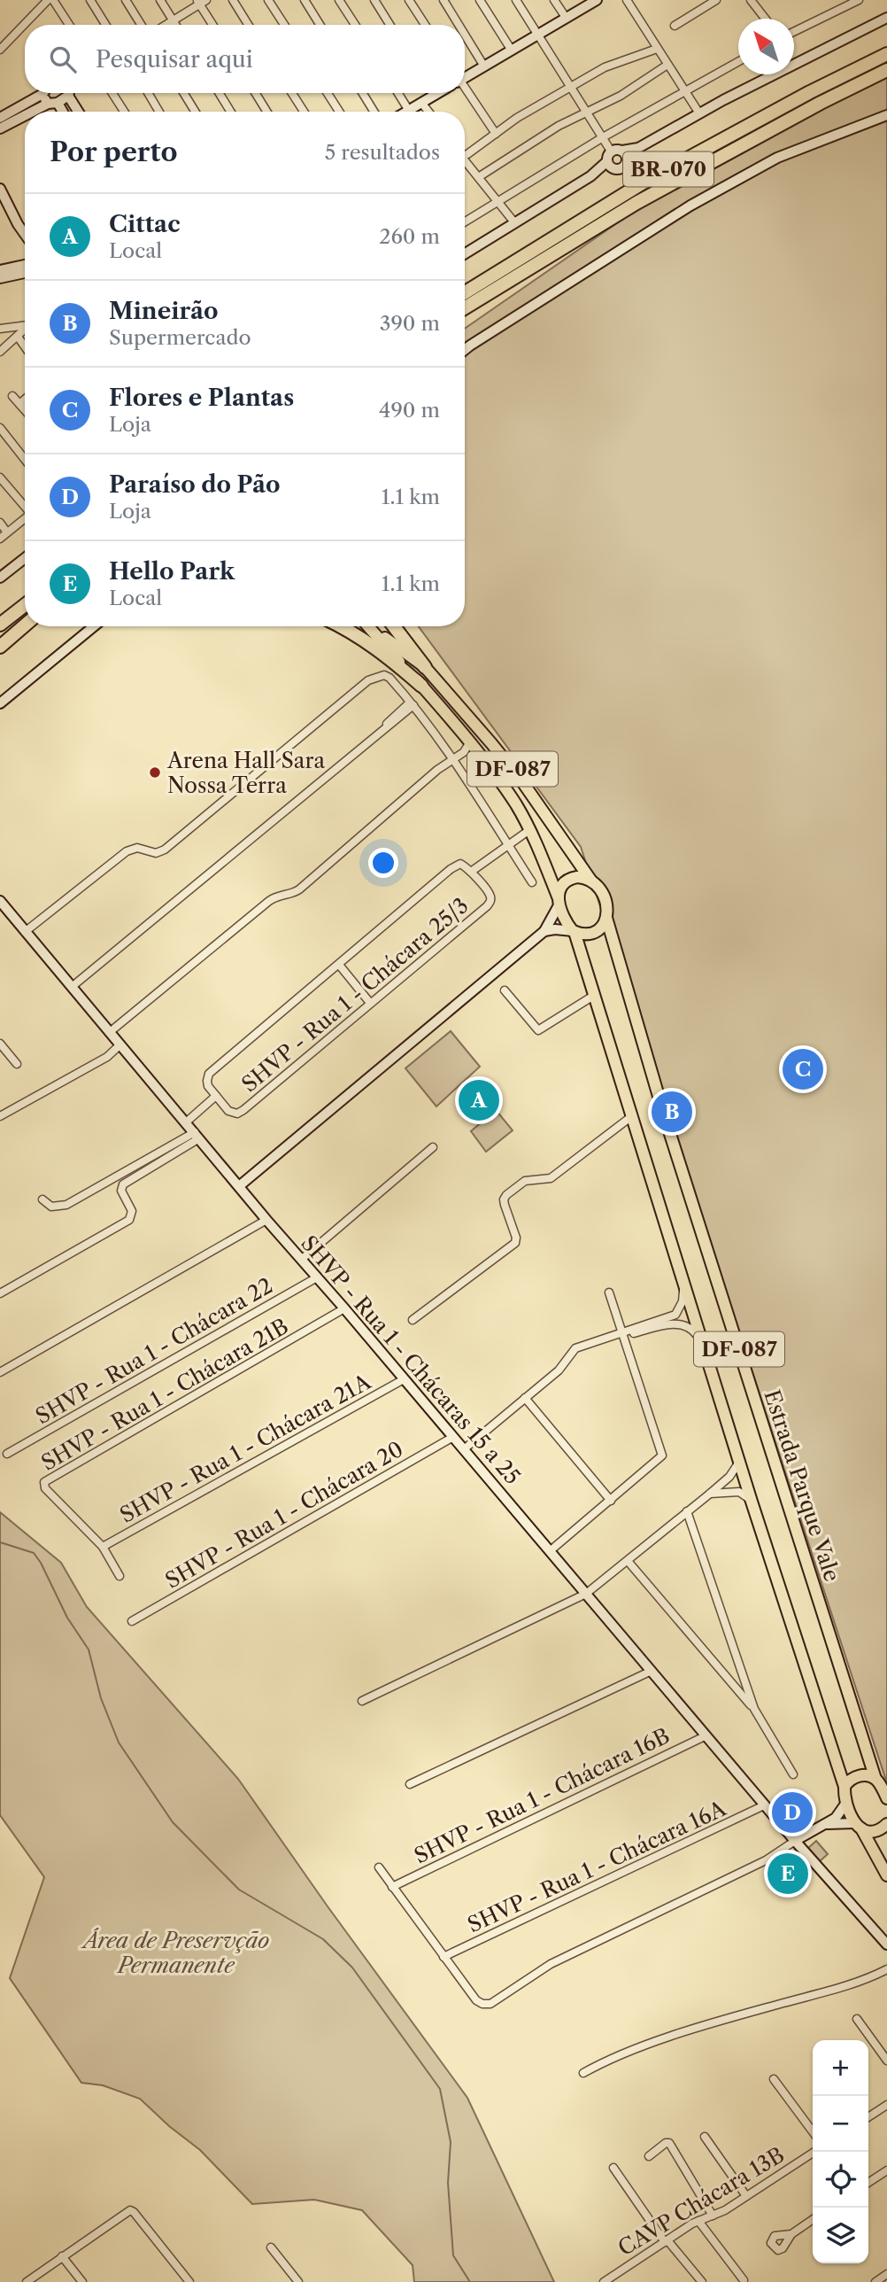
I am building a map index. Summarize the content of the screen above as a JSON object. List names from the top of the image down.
{
  "streets": {
    "highway": ["BR-070"],
    "main road": ["DF-087", "Estrada Parque Vale"],
    "street": [
      "SHVP - Rua 1 - Chácara 25/3",
      "SHVP - Rua 1 - Chácara 22",
      "SHVP - Rua 1 - Chácaras 15 a 25",
      "SHVP - Rua 1 - Chácara 21B",
      "SHVP - Rua 1 - Chácara 21A",
      "SHVP - Rua 1 - Chácara 20",
      "SHVP - Rua 1 - Chácara 16B",
      "SHVP - Rua 1 - Chácara 16A",
      "CAVP Chácara 13B"
    ]
  },
  "crossings": [
    ["DF-087", "Estrada Parque Vale"],
    ["SHVP - Rua 1 - Chácara 25/3", "SHVP - Rua 1 - Chácaras 15 a 25"],
    ["SHVP - Rua 1 - Chácara 22", "SHVP - Rua 1 - Chácaras 15 a 25"],
    ["SHVP - Rua 1 - Chácaras 15 a 25", "SHVP - Rua 1 - Chácara 21B"],
    ["SHVP - Rua 1 - Chácaras 15 a 25", "SHVP - Rua 1 - Chácara 21A"],
    ["SHVP - Rua 1 - Chácaras 15 a 25", "SHVP - Rua 1 - Chácara 20"],
    ["SHVP - Rua 1 - Chácaras 15 a 25", "SHVP - Rua 1 - Chácara 16B"],
    ["SHVP - Rua 1 - Chácaras 15 a 25", "SHVP - Rua 1 - Chácara 16A"],
    ["SHVP - Rua 1 - Chácara 21B", "SHVP - Rua 1 - Chácara 21A"]
  ],
  "parks": ["Área de Preservção Permanente"],
  "places": ["Arena Hall Sara Nossa Terra"],
  "north": "top left",
  "page": {
    "search": "Pesquisar aqui",
    "heading": ["Por perto", "5 resultados"],
    "list": [
      {
        "mark": "A",
        "name": "Cittac",
        "note": "Local",
        "value": "260 m"
      },
      {
        "mark": "B",
        "name": "Mineirão",
        "note": "Supermercado",
        "value": "390 m"
      },
      {
        "mark": "C",
        "name": "Flores e Plantas",
        "note": "Loja",
        "value": "490 m"
      },
      {
        "mark": "D",
        "name": "Paraíso do Pão",
        "note": "Loja",
        "value": "1.1 km"
      },
      {
        "mark": "E",
        "name": "Hello Park",
        "note": "Local",
        "value": "1.1 km"
      }
    ],
    "pins": [
      "C",
      "A",
      "B",
      "D",
      "E"
    ],
    "map_buttons": ["+", "−"]
  }
}
